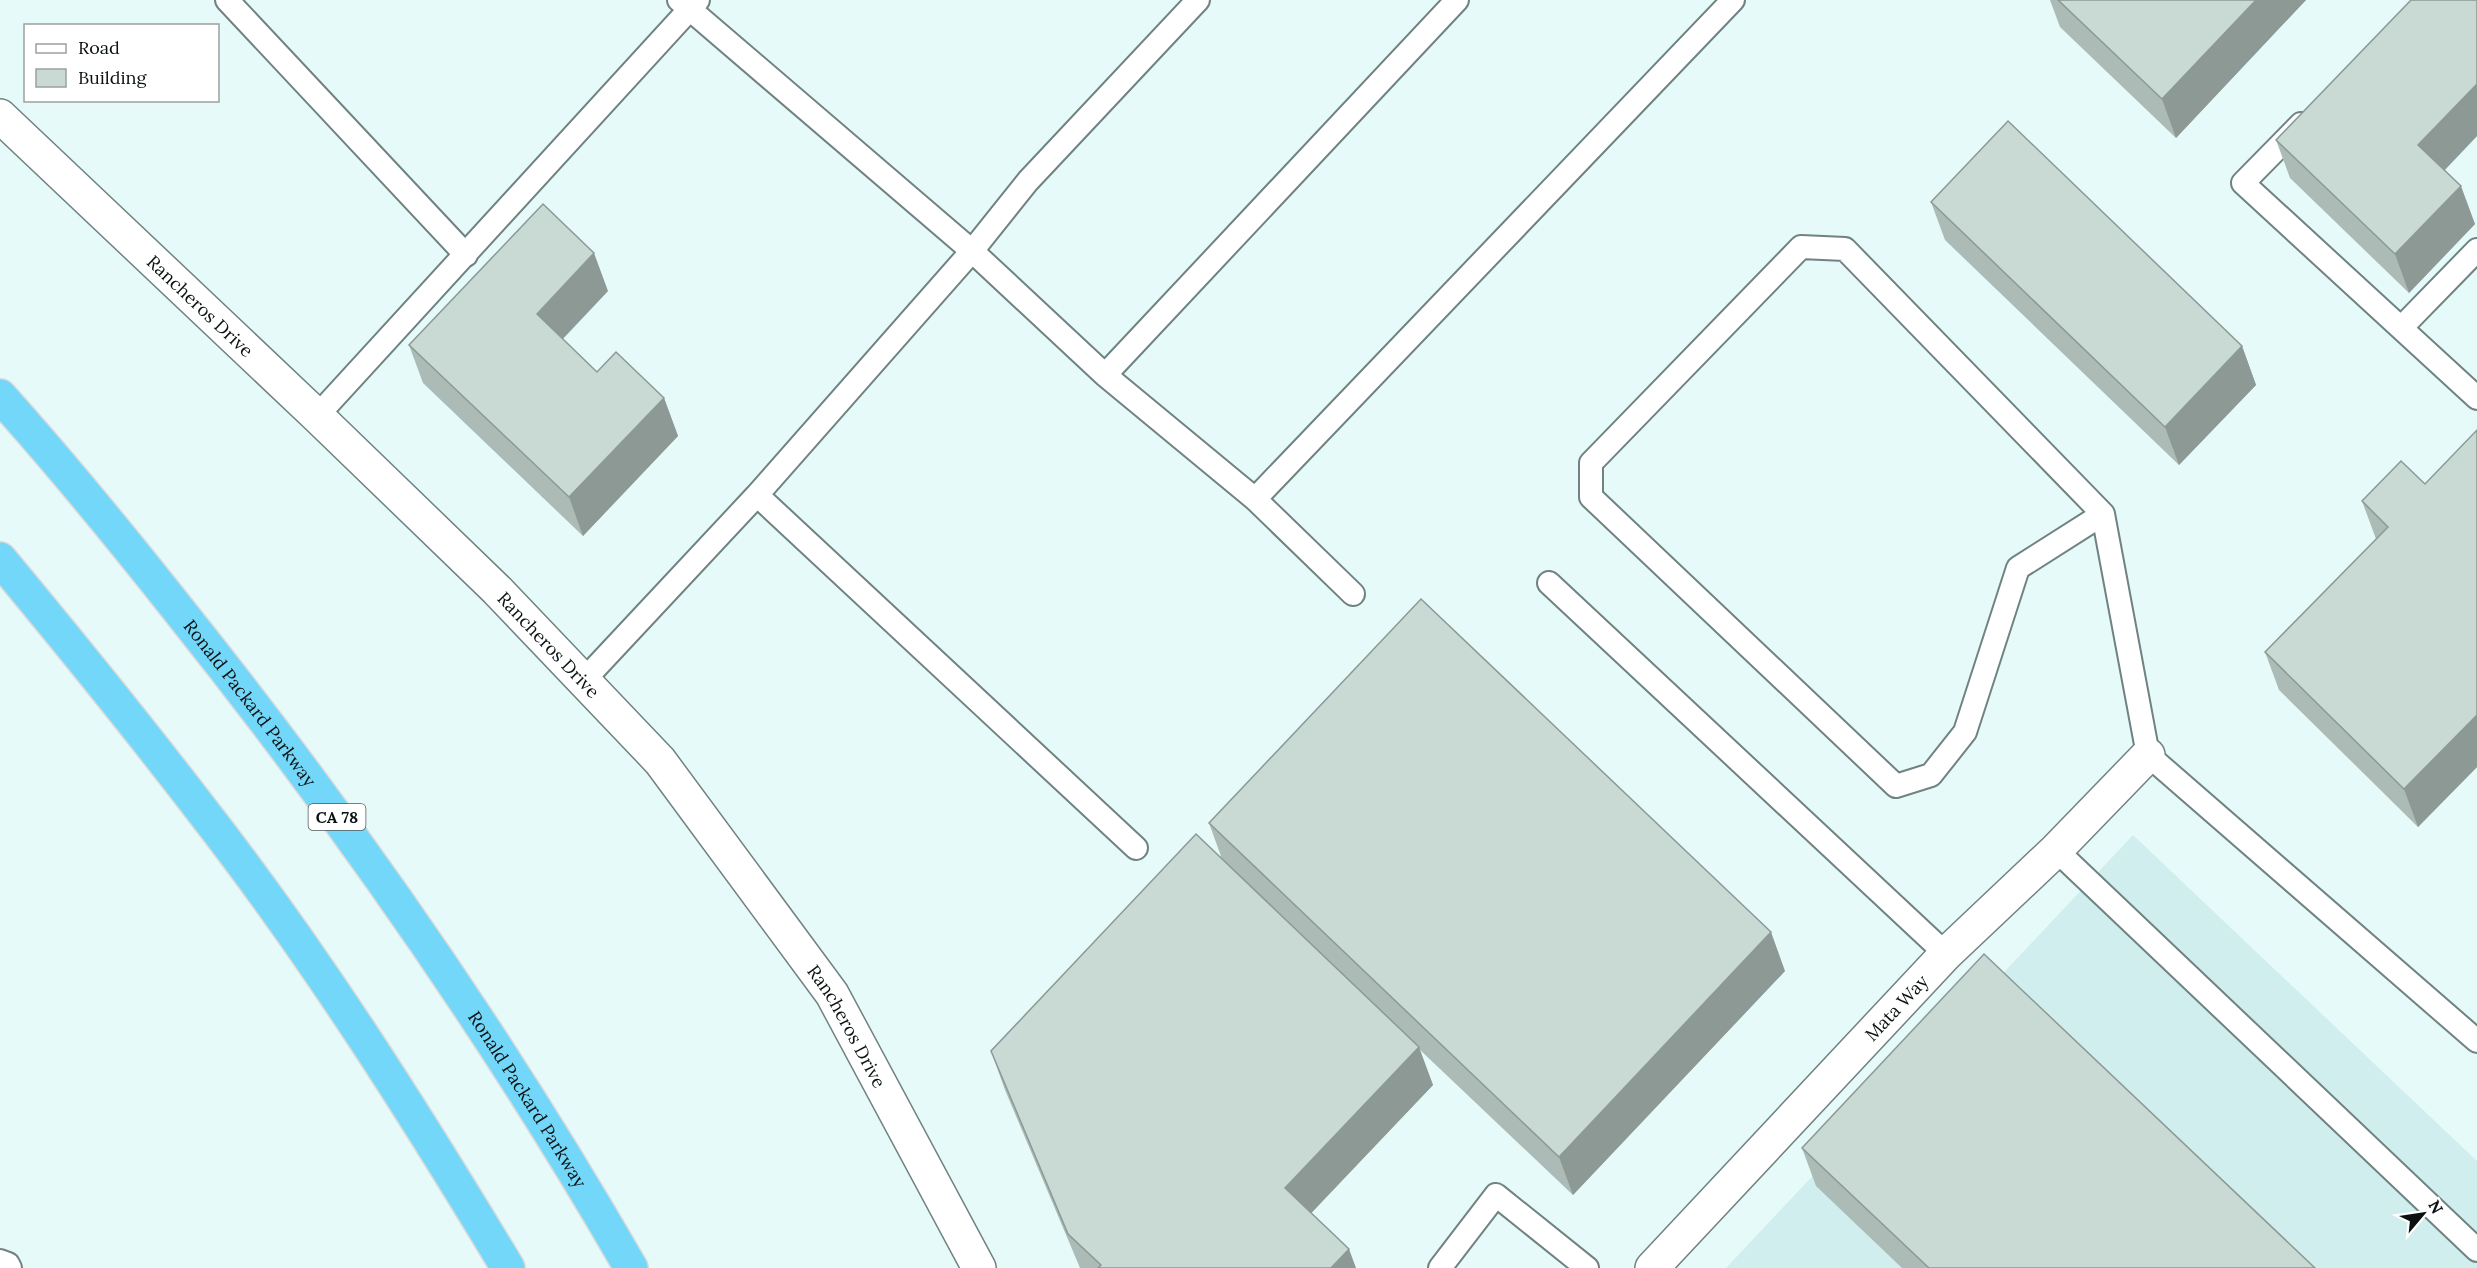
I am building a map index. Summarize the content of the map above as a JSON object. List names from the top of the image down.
{
  "streets": {
    "highway": ["Ronald Packard Parkway", "CA 78"],
    "main road": ["Rancheros Drive", "Mata Way"]
  },
  "legend": ["Road", "Building"],
  "north": "top right"
}
